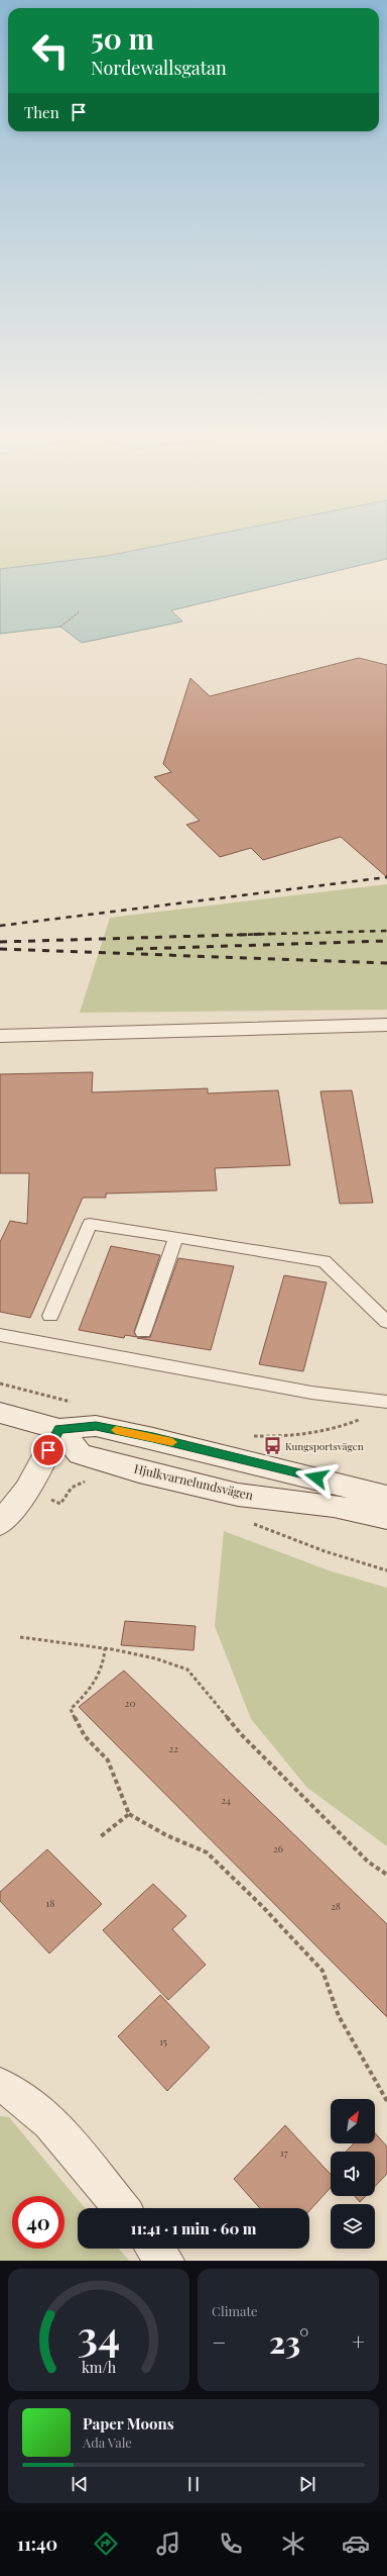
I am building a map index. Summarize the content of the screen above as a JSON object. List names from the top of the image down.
{
  "streets": {
    "street": ["Hjulkvarnelundsvägen"]
  },
  "places": {
    "bus stop": ["Kungsportsvägen"]
  },
  "house_numbers": [
    "20",
    "22",
    "24",
    "26",
    "18",
    "28",
    "15",
    "17"
  ],
  "north": "top right",
  "page": {
    "turn": ["50 m", "Nordewallsgatan"],
    "then": "Then",
    "limit": "40",
    "trip": "11:41 · 1 min · 60 m",
    "tile": "Climate",
    "heat": ["−", "23°", "+"],
    "song": ["Paper Moons", "Ada Vale"],
    "tabs": "11:40",
    "gauge": ["34", "km/h"]
  }
}
